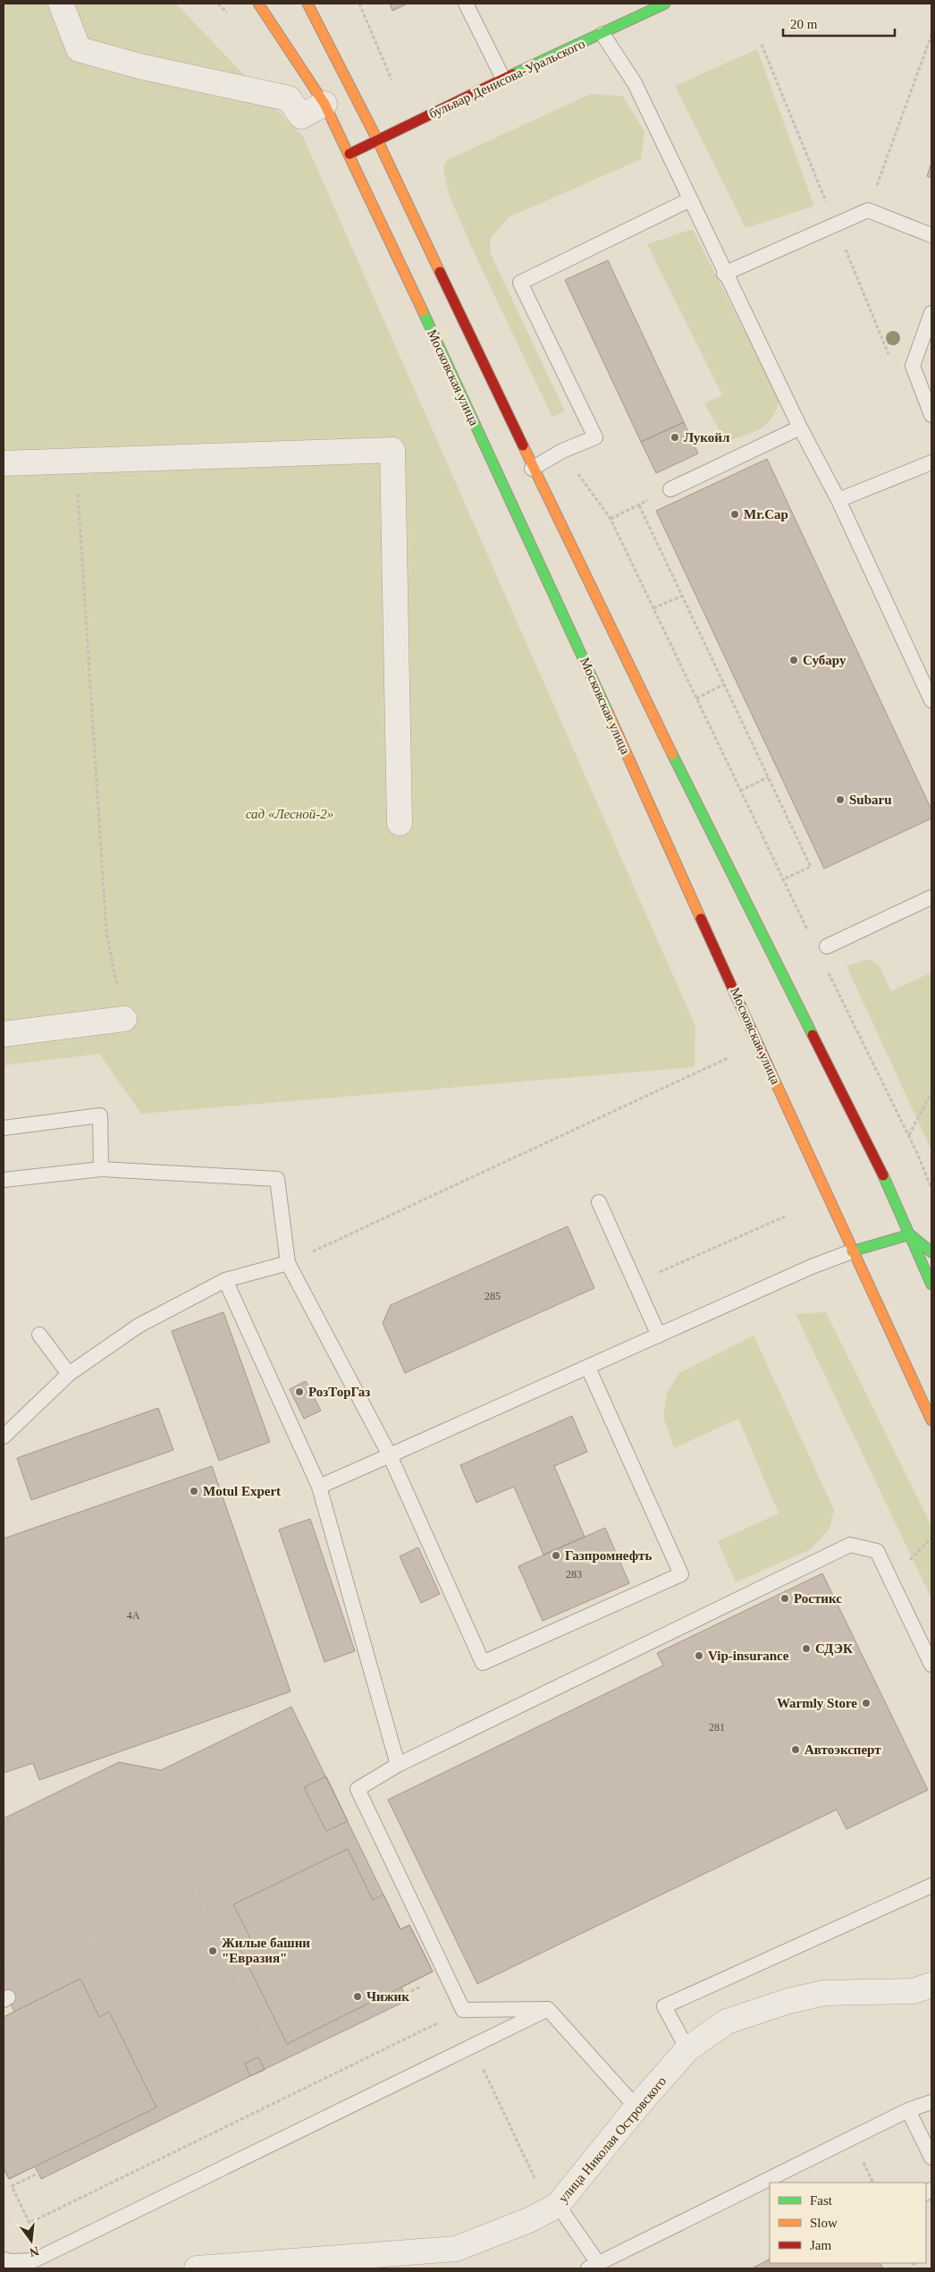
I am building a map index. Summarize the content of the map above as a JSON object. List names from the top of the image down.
{
  "streets": {
    "main road": ["бульвар Денисова-Уральского", "Московская улица"],
    "street": ["улица Николая Островского"]
  },
  "crossings": [
    ["бульвар Денисова-Уральского", "Московская улица"]
  ],
  "parks": ["сад «Лесной-2»"],
  "places": [
    "Лукойл",
    "Mr.Cap",
    "Субару",
    "Subaru",
    "РозТорГаз",
    "Motul Expert",
    "Газпромнефть",
    "Ростикс",
    "СДЭК",
    "Vip-insurance",
    "Warmly Store",
    "Автоэксперт",
    "Жилые башни \"Евразия\"",
    "Чижик"
  ],
  "house_numbers": [
    "285",
    "283",
    "4А",
    "281"
  ],
  "legend": ["Fast", "Slow", "Jam"],
  "scale_bar": "20 m",
  "north": "bottom"
}
